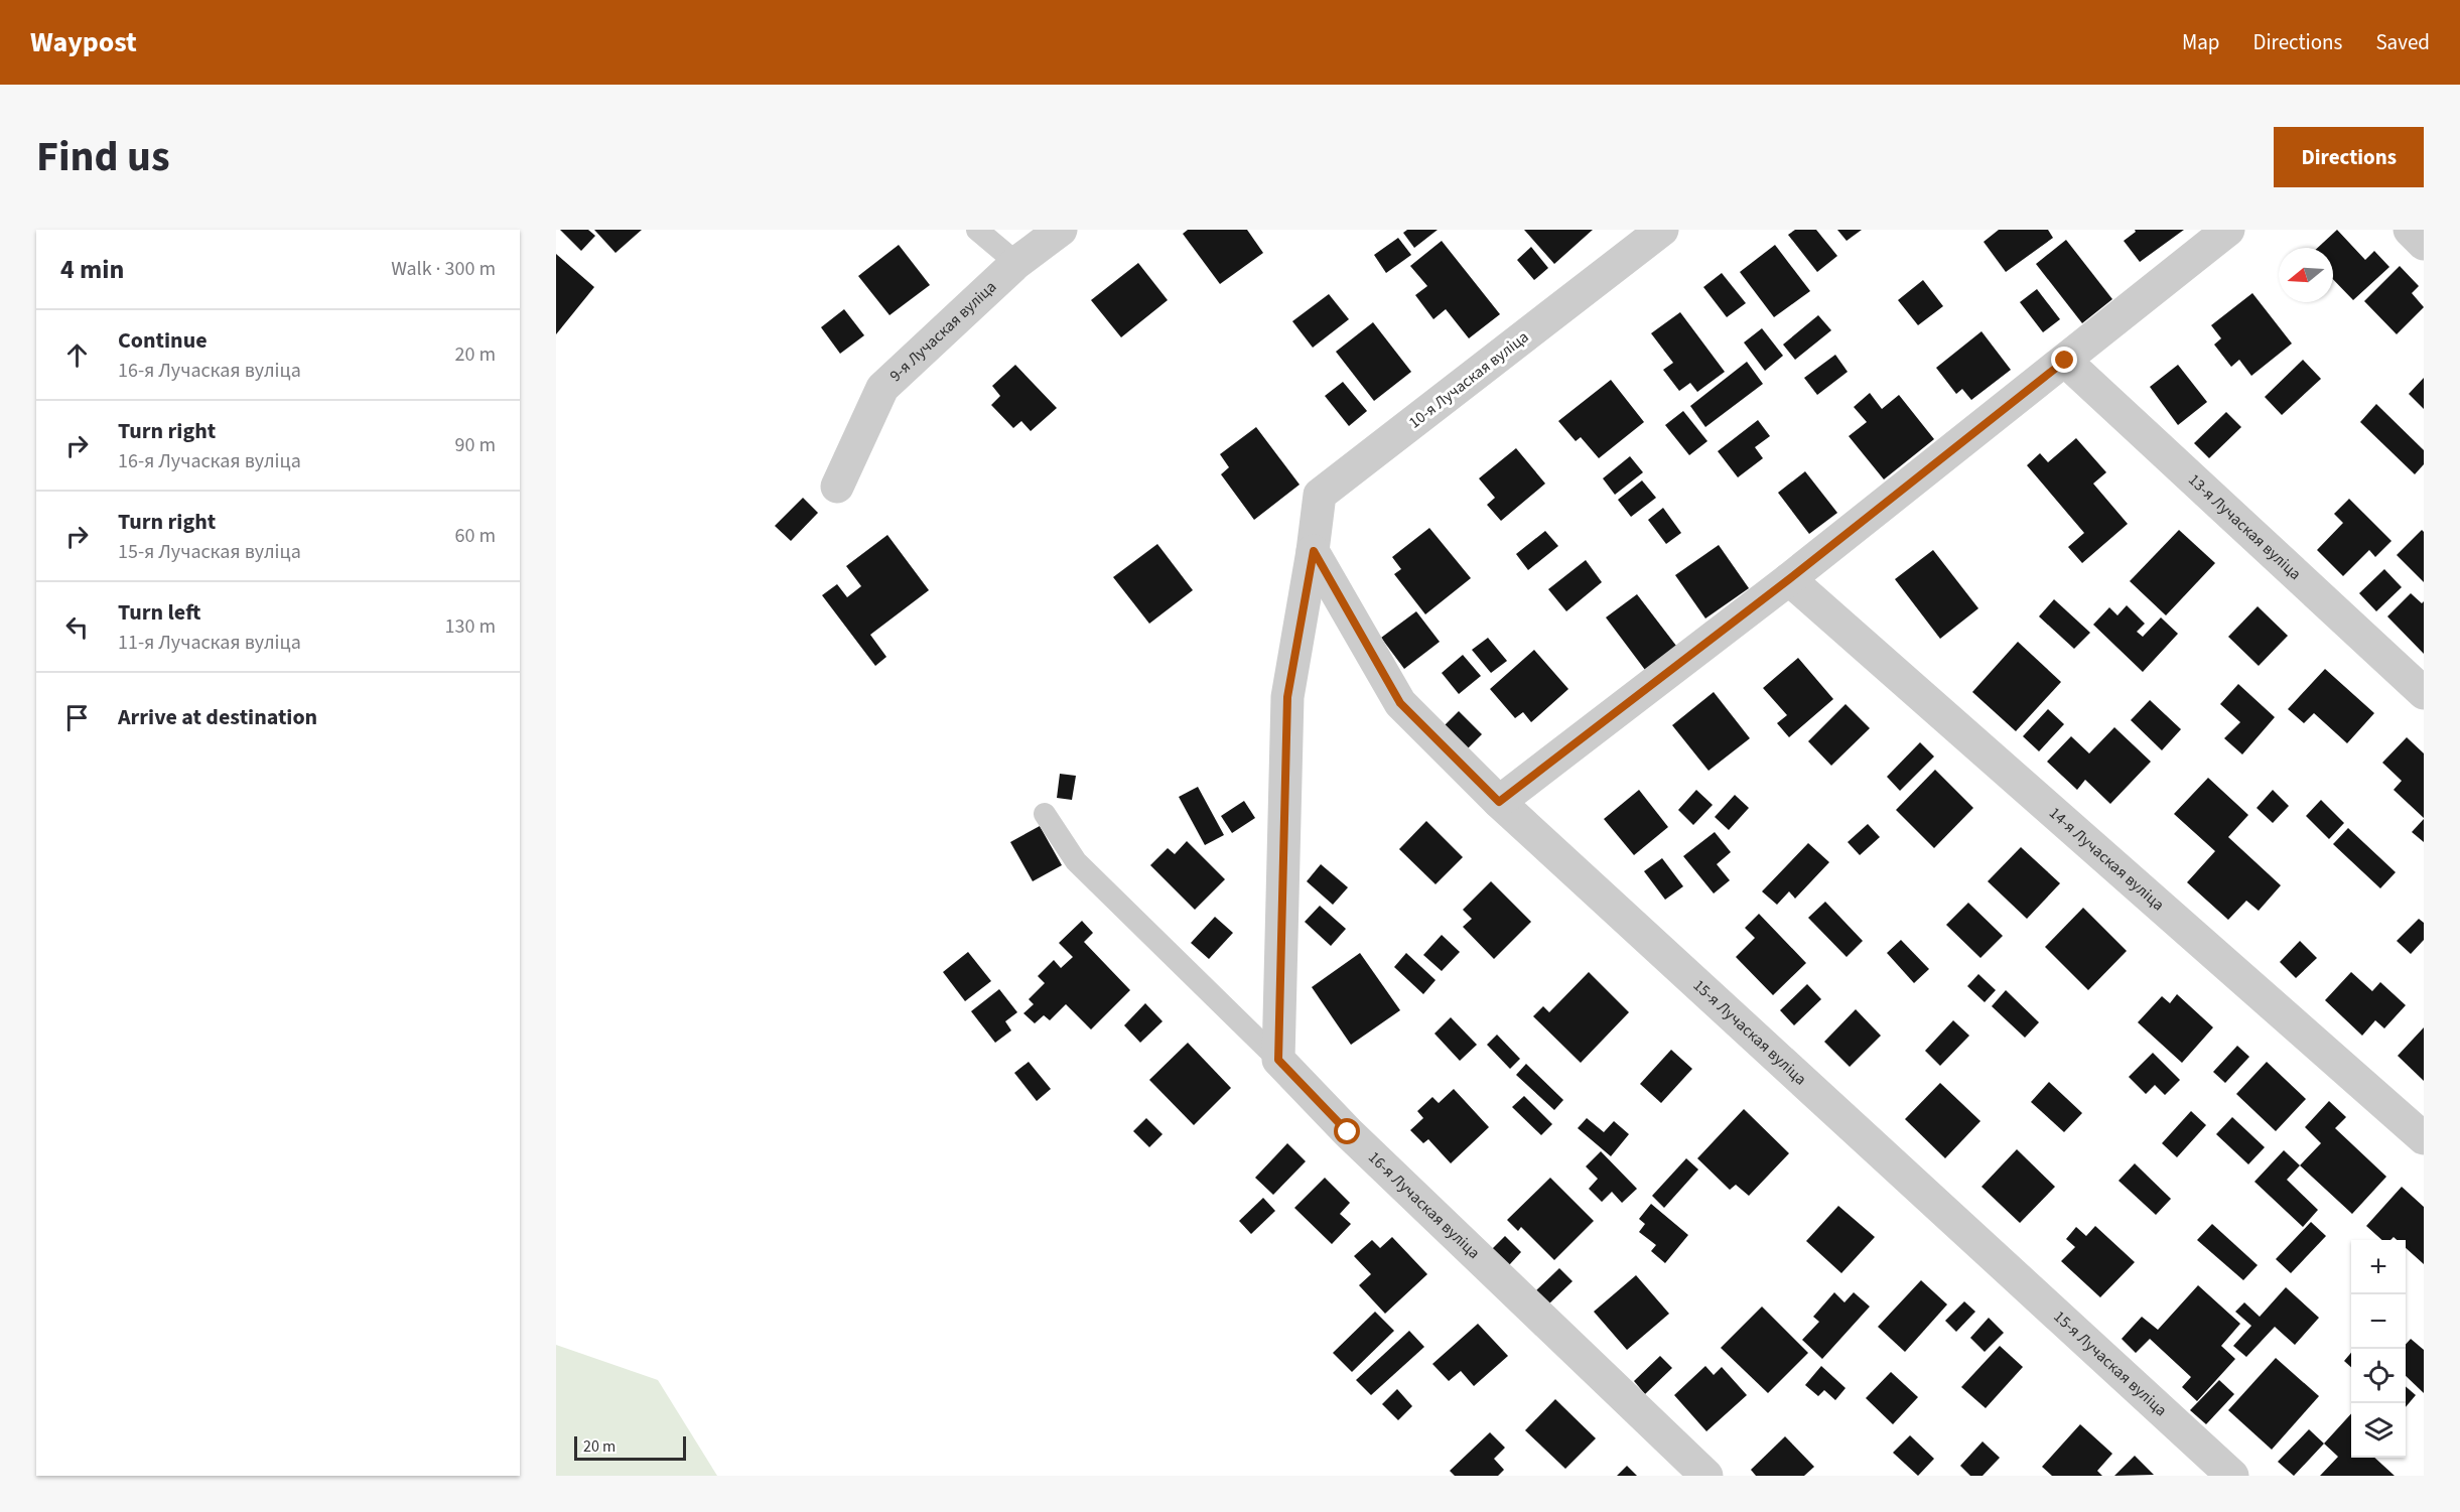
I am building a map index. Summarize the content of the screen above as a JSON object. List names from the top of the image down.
{
  "streets": {
    "street": [
      "9-я Лучаская вуліца",
      "10-я Лучаская вуліца",
      "13-я Лучаская вуліца",
      "14-я Лучаская вуліца",
      "15-я Лучаская вуліца",
      "16-я Лучаская вуліца"
    ]
  },
  "crossings": [
    ["10-я Лучаская вуліца", "15-я Лучаская вуліца"]
  ],
  "scale_bar": "20 m",
  "north": "left",
  "page": {
    "header": "Waypost",
    "nav": ["Map", "Directions", "Saved"],
    "title": "Find us",
    "buttons": "Directions",
    "heading": ["4 min", "Walk · 300 m"],
    "list": [
      ["Continue", "16-я Лучаская вуліца", "20 m"],
      ["Turn right", "16-я Лучаская вуліца", "90 m"],
      ["Turn right", "15-я Лучаская вуліца", "60 m"],
      ["Turn left", "11-я Лучаская вуліца", "130 m"],
      "Arrive at destination"
    ],
    "map_buttons": ["+", "−"],
    "scale": "20 m"
  }
}
